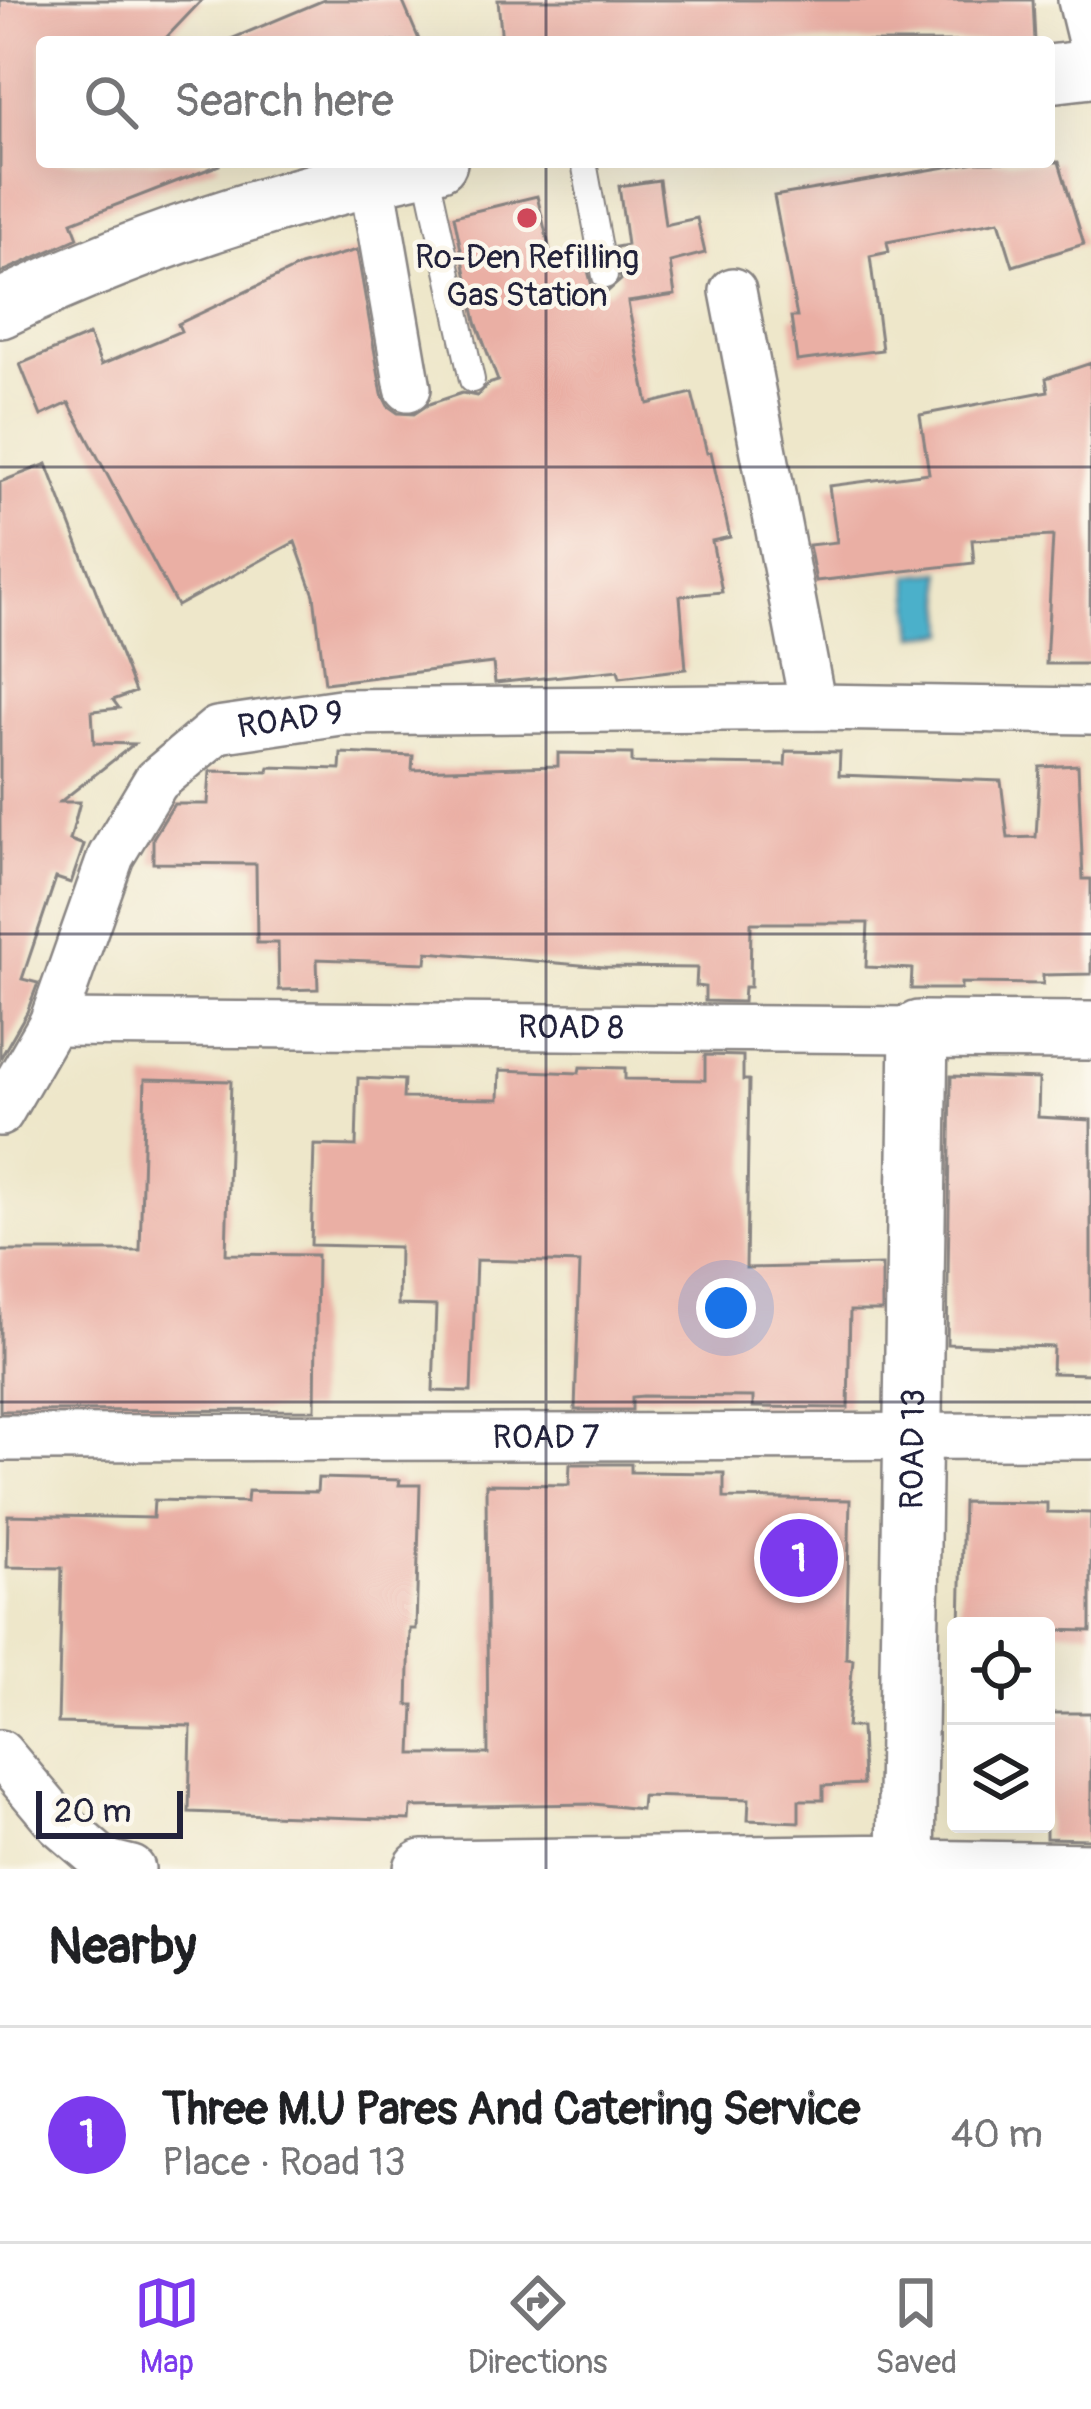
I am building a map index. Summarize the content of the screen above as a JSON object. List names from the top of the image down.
{
  "streets": {
    "street": [
      "ROAD 9",
      "ROAD 8",
      "ROAD 7",
      "ROAD 13"
    ]
  },
  "crossings": [
    ["ROAD 9", "ROAD 8"],
    ["ROAD 8", "ROAD 13"],
    ["ROAD 7", "ROAD 13"]
  ],
  "places": ["Ro-Den Refilling Gas Station"],
  "scale_bar": "20 m",
  "page": {
    "search": "Search here",
    "pins": "1",
    "scale": "20 m",
    "heading": "Nearby",
    "list": [
      {
        "mark": "1",
        "name": "Three M.U Pares And Catering Service",
        "note": "Place · Road 13",
        "value": "40 m"
      }
    ],
    "nav": ["Map", "Directions", "Saved"]
  }
}
